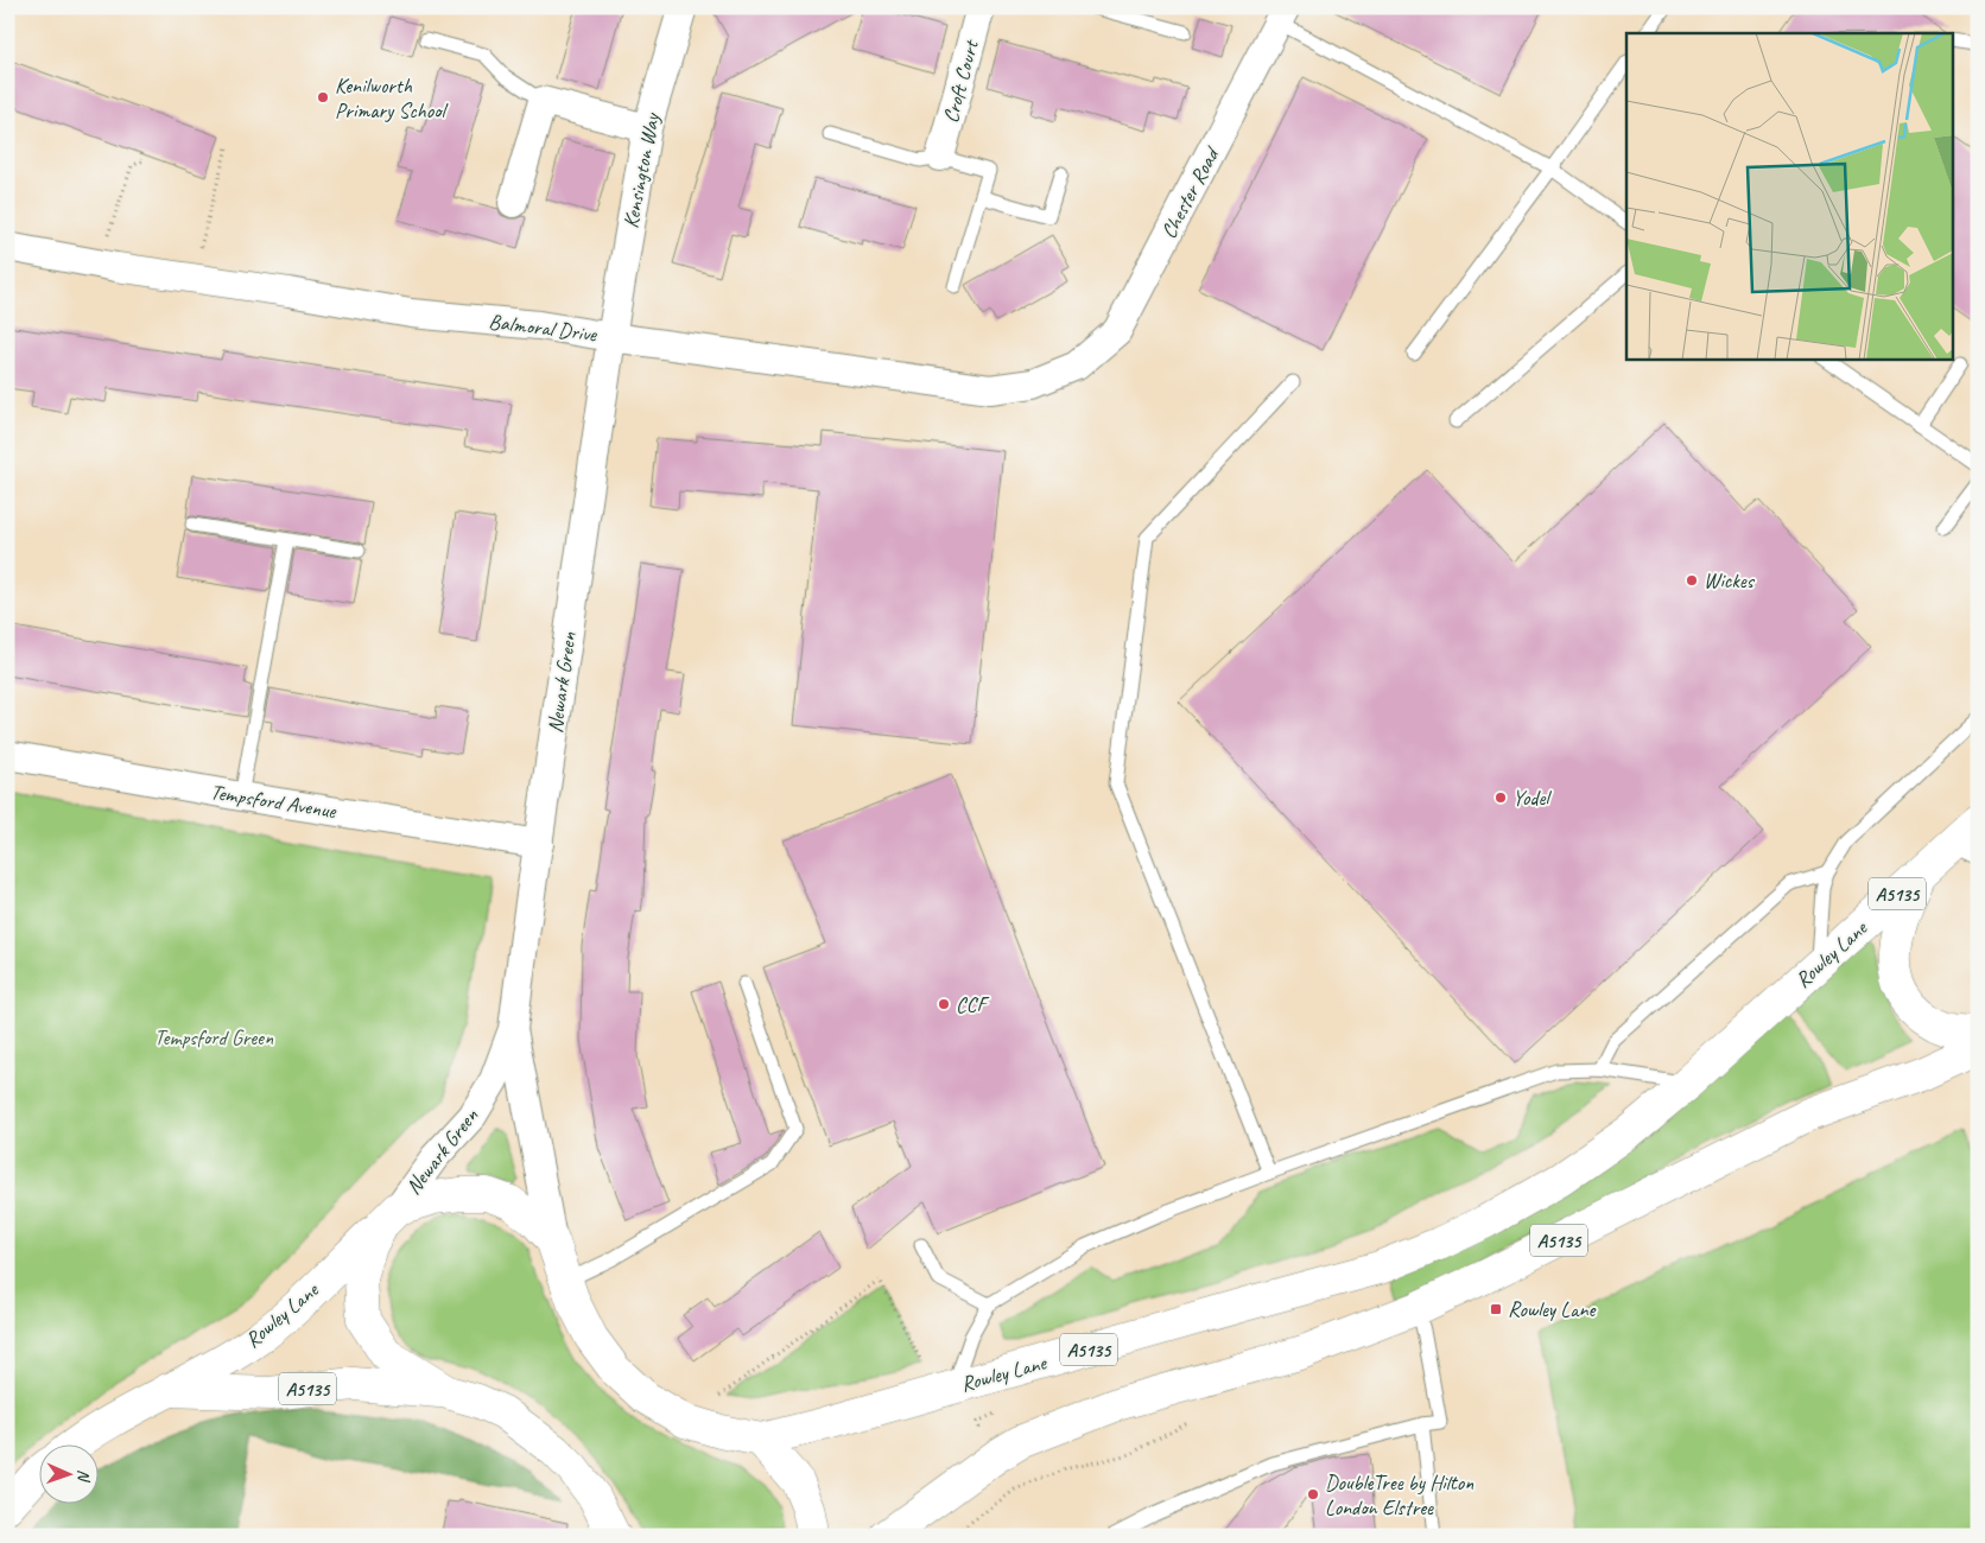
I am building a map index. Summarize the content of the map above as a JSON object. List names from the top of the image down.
{
  "streets": {
    "main road": ["A5135", "Rowley Lane"],
    "street": [
      "Croft Court",
      "Kensington Way",
      "Chester Road",
      "Balmoral Drive",
      "Newark Green",
      "Tempsford Avenue"
    ]
  },
  "crossings": [
    ["Kensington Way", "Balmoral Drive"],
    ["Kensington Way", "Newark Green"],
    ["Chester Road", "Balmoral Drive"],
    ["Balmoral Drive", "Newark Green"],
    ["Newark Green", "Tempsford Avenue"],
    ["Newark Green", "Rowley Lane"],
    ["A5135", "Rowley Lane"]
  ],
  "parks": ["Tempsford Green"],
  "places": {
    "other": [
      "Kenilworth Primary School",
      "Wickes",
      "Yodel",
      "CCF",
      "DoubleTree by Hilton London Elstree"
    ],
    "transit": ["Rowley Lane"]
  },
  "north": "right"
}
